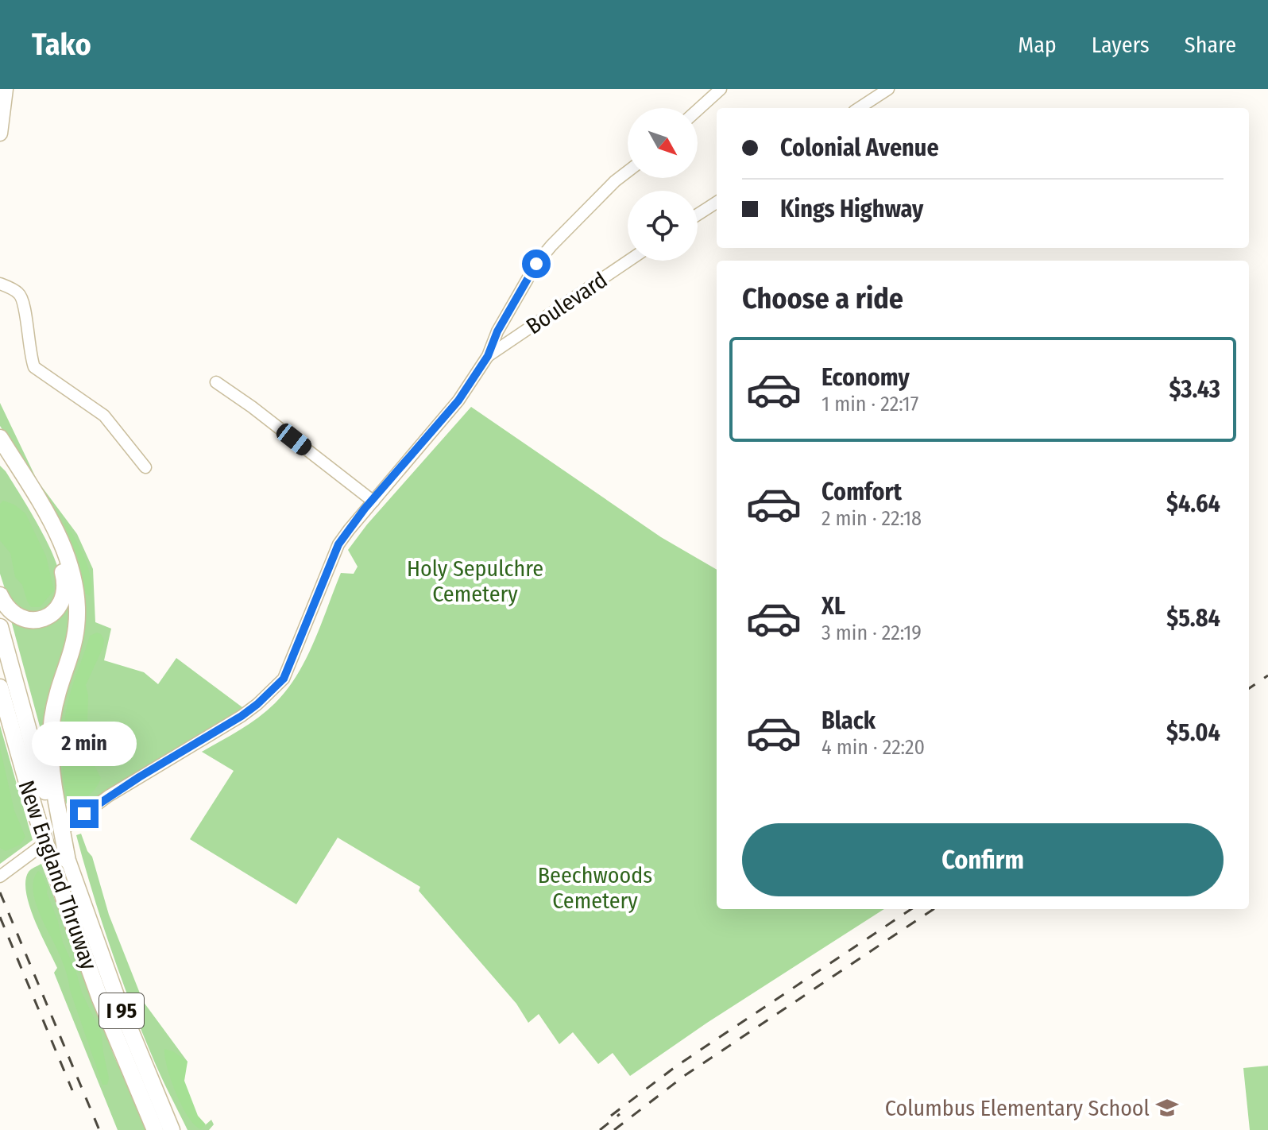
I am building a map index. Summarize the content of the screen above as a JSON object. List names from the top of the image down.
{
  "streets": {
    "highway": ["New England Thruway", "I 95"],
    "street": ["Boulevard"]
  },
  "parks": ["Holy Sepulchre Cemetery", "Beechwoods Cemetery"],
  "places": {
    "school or university": ["Columbus Elementary School"]
  },
  "north": "bottom right",
  "page": {
    "header": "Tako",
    "nav": ["Map", "Layers", "Share"],
    "banner": ["Colonial Avenue", "Kings Highway"],
    "heading": "Choose a ride",
    "list": [
      {
        "name": "Economy",
        "note": "1 min · 22:17",
        "value": "$3.43"
      },
      {
        "name": "Comfort",
        "note": "2 min · 22:18",
        "value": "$4.64"
      },
      {
        "name": "XL",
        "note": "3 min · 22:19",
        "value": "$5.84"
      },
      {
        "name": "Black",
        "note": "4 min · 22:20",
        "value": "$5.04"
      }
    ],
    "bubble": "2 min",
    "buttons": "Confirm"
  }
}
